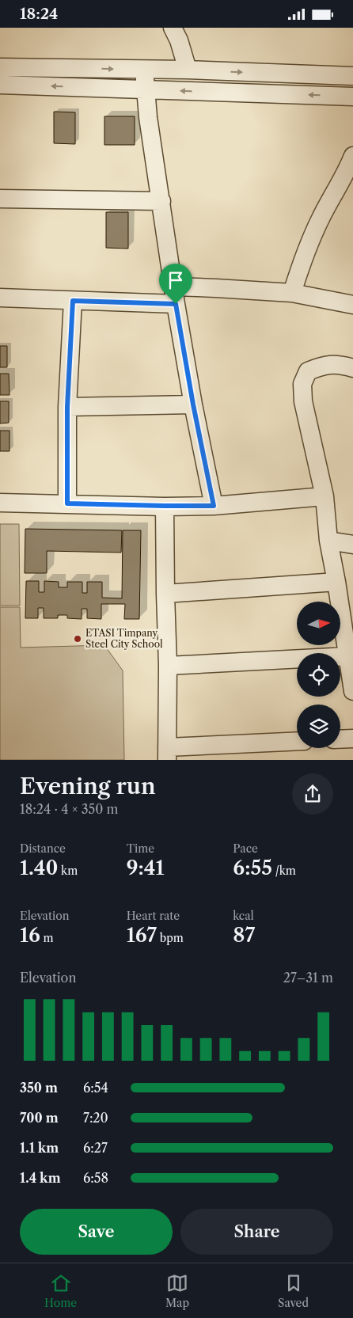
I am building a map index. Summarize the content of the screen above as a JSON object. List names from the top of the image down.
{
  "places": ["ETASI Timpany Steel City School"],
  "north": "right",
  "page": {
    "status": "18:24",
    "heading": ["Evening run", "18:24 · 4 × 350 m"],
    "stats": [
      ["Distance", "1.40 km"],
      ["Time", "9:41"],
      ["Pace", "6:55 /km"],
      ["Elevation", "16 m"],
      ["Heart rate", "167 bpm"],
      ["kcal", "87"]
    ],
    "chart": ["Elevation", "27–31 m"],
    "list": [
      {
        "name": "350 m",
        "note": "6:54"
      },
      {
        "name": "700 m",
        "note": "7:20"
      },
      {
        "name": "1.1 km",
        "note": "6:27"
      },
      {
        "name": "1.4 km",
        "note": "6:58"
      }
    ],
    "buttons": ["Save", "Share"],
    "tabs": ["Home", "Map", "Saved"]
  }
}
